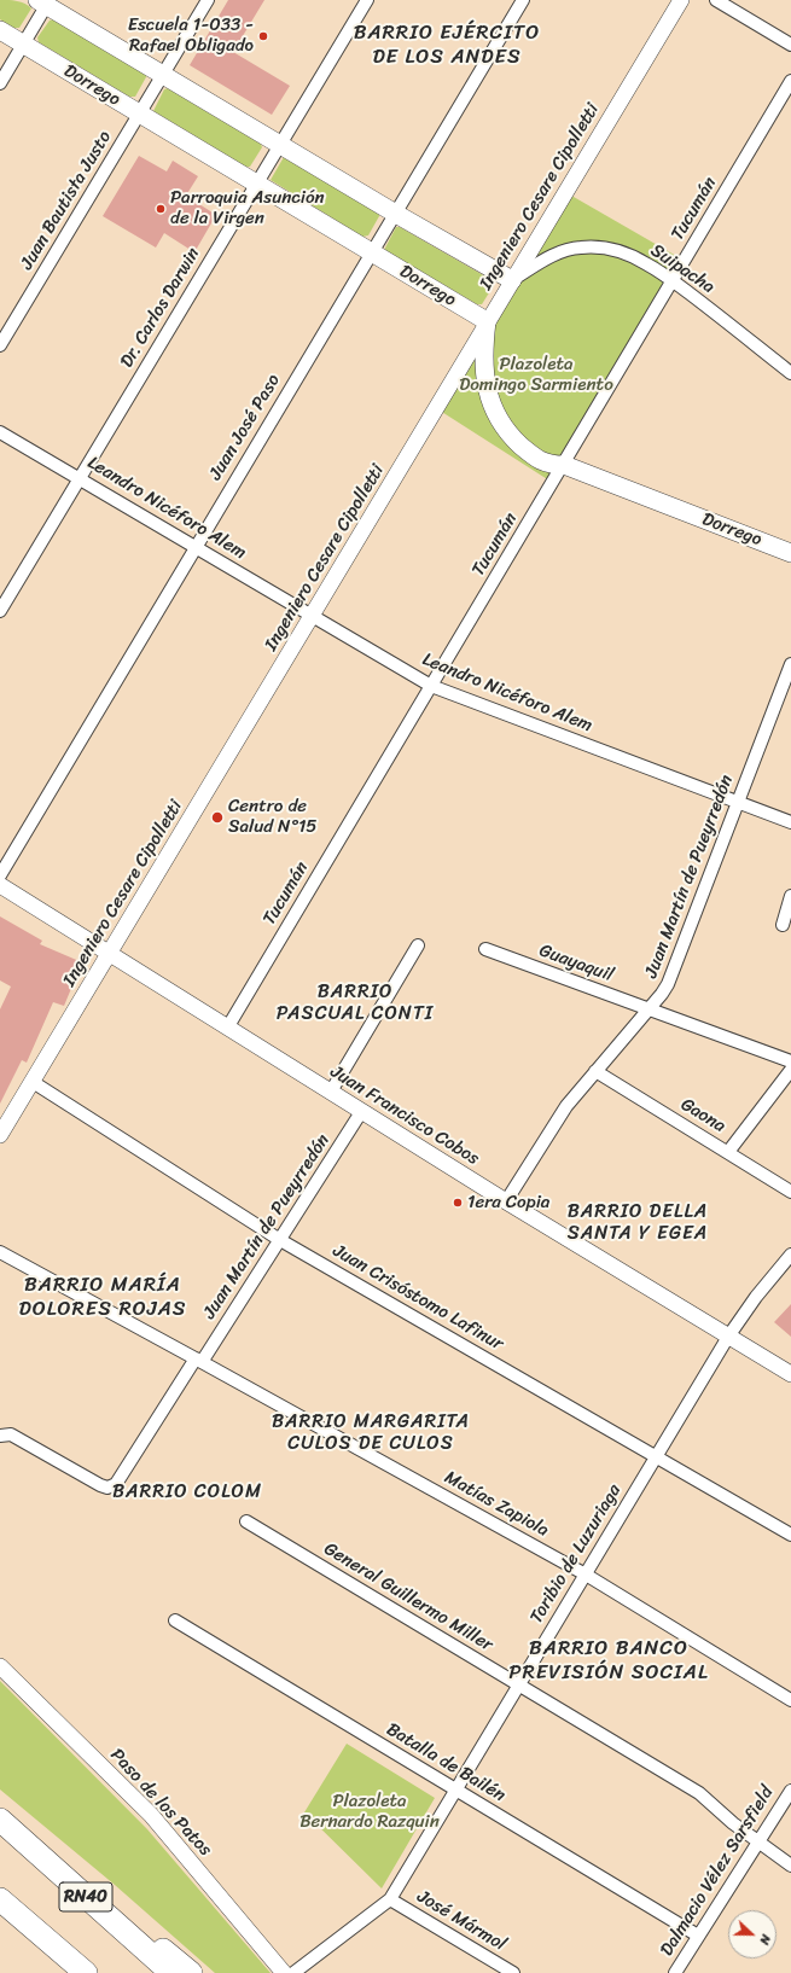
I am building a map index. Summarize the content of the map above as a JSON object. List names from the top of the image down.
{
  "streets": {
    "highway": ["RN40"],
    "main road": ["Dorrego"],
    "street": [
      "Ingeniero Cesare Cipolletti",
      "Juan Bautista Justo",
      "Tucumán",
      "Suipacha",
      "Dr. Carlos Darwin",
      "Juan José Paso",
      "Leandro Nicéforo Alem",
      "Juan Martín de Pueyrredón",
      "Guayaquil",
      "Juan Francisco Cobos",
      "Gaona",
      "Juan Crisóstomo Lafinur",
      "Matías Zapiola",
      "Toribio de Luzuriaga",
      "General Guillermo Miller",
      "Batalla de Bailén",
      "Paso de los Patos",
      "Dalmacio Vélez Sarsfield",
      "José Mármol"
    ]
  },
  "crossings": [
    ["Dorrego", "Ingeniero Cesare Cipolletti"],
    ["Dorrego", "Juan Bautista Justo"],
    ["Dorrego", "Tucumán"],
    ["Dorrego", "Dr. Carlos Darwin"],
    ["Dorrego", "Juan José Paso"],
    ["Ingeniero Cesare Cipolletti", "Suipacha"],
    ["Ingeniero Cesare Cipolletti", "Leandro Nicéforo Alem"],
    ["Ingeniero Cesare Cipolletti", "Juan Francisco Cobos"],
    ["Ingeniero Cesare Cipolletti", "Juan Crisóstomo Lafinur"],
    ["Tucumán", "Suipacha"],
    ["Tucumán", "Leandro Nicéforo Alem"],
    ["Tucumán", "Juan Francisco Cobos"],
    ["Dr. Carlos Darwin", "Leandro Nicéforo Alem"],
    ["Juan José Paso", "Leandro Nicéforo Alem"],
    ["Leandro Nicéforo Alem", "Juan Martín de Pueyrredón"],
    ["Juan Martín de Pueyrredón", "Guayaquil"],
    ["Juan Martín de Pueyrredón", "Juan Francisco Cobos"],
    ["Juan Martín de Pueyrredón", "Gaona"],
    ["Juan Martín de Pueyrredón", "Juan Crisóstomo Lafinur"],
    ["Juan Martín de Pueyrredón", "Matías Zapiola"],
    ["Juan Francisco Cobos", "Toribio de Luzuriaga"],
    ["Juan Crisóstomo Lafinur", "Toribio de Luzuriaga"],
    ["Matías Zapiola", "Toribio de Luzuriaga"],
    ["Toribio de Luzuriaga", "General Guillermo Miller"],
    ["Toribio de Luzuriaga", "Batalla de Bailén"],
    ["Toribio de Luzuriaga", "José Mármol"],
    ["General Guillermo Miller", "Dalmacio Vélez Sarsfield"],
    ["Batalla de Bailén", "Dalmacio Vélez Sarsfield"]
  ],
  "districts": [
    "BARRIO EJÉRCITO DE LOS ANDES",
    "BARRIO PASCUAL CONTI",
    "BARRIO DELLA SANTA Y EGEA",
    "BARRIO MARÍA DOLORES ROJAS",
    "BARRIO MARGARITA CULOS DE CULOS",
    "BARRIO COLOM",
    "BARRIO BANCO PREVISIÓN SOCIAL"
  ],
  "parks": ["Plazoleta Domingo Sarmiento", "Plazoleta Bernardo Razquin"],
  "places": [
    "Escuela 1-033 - Rafael Obligado",
    "Parroquia Asunción de la Virgen",
    "Centro de Salud N°15",
    "1era Copia"
  ],
  "north": "right"
}
